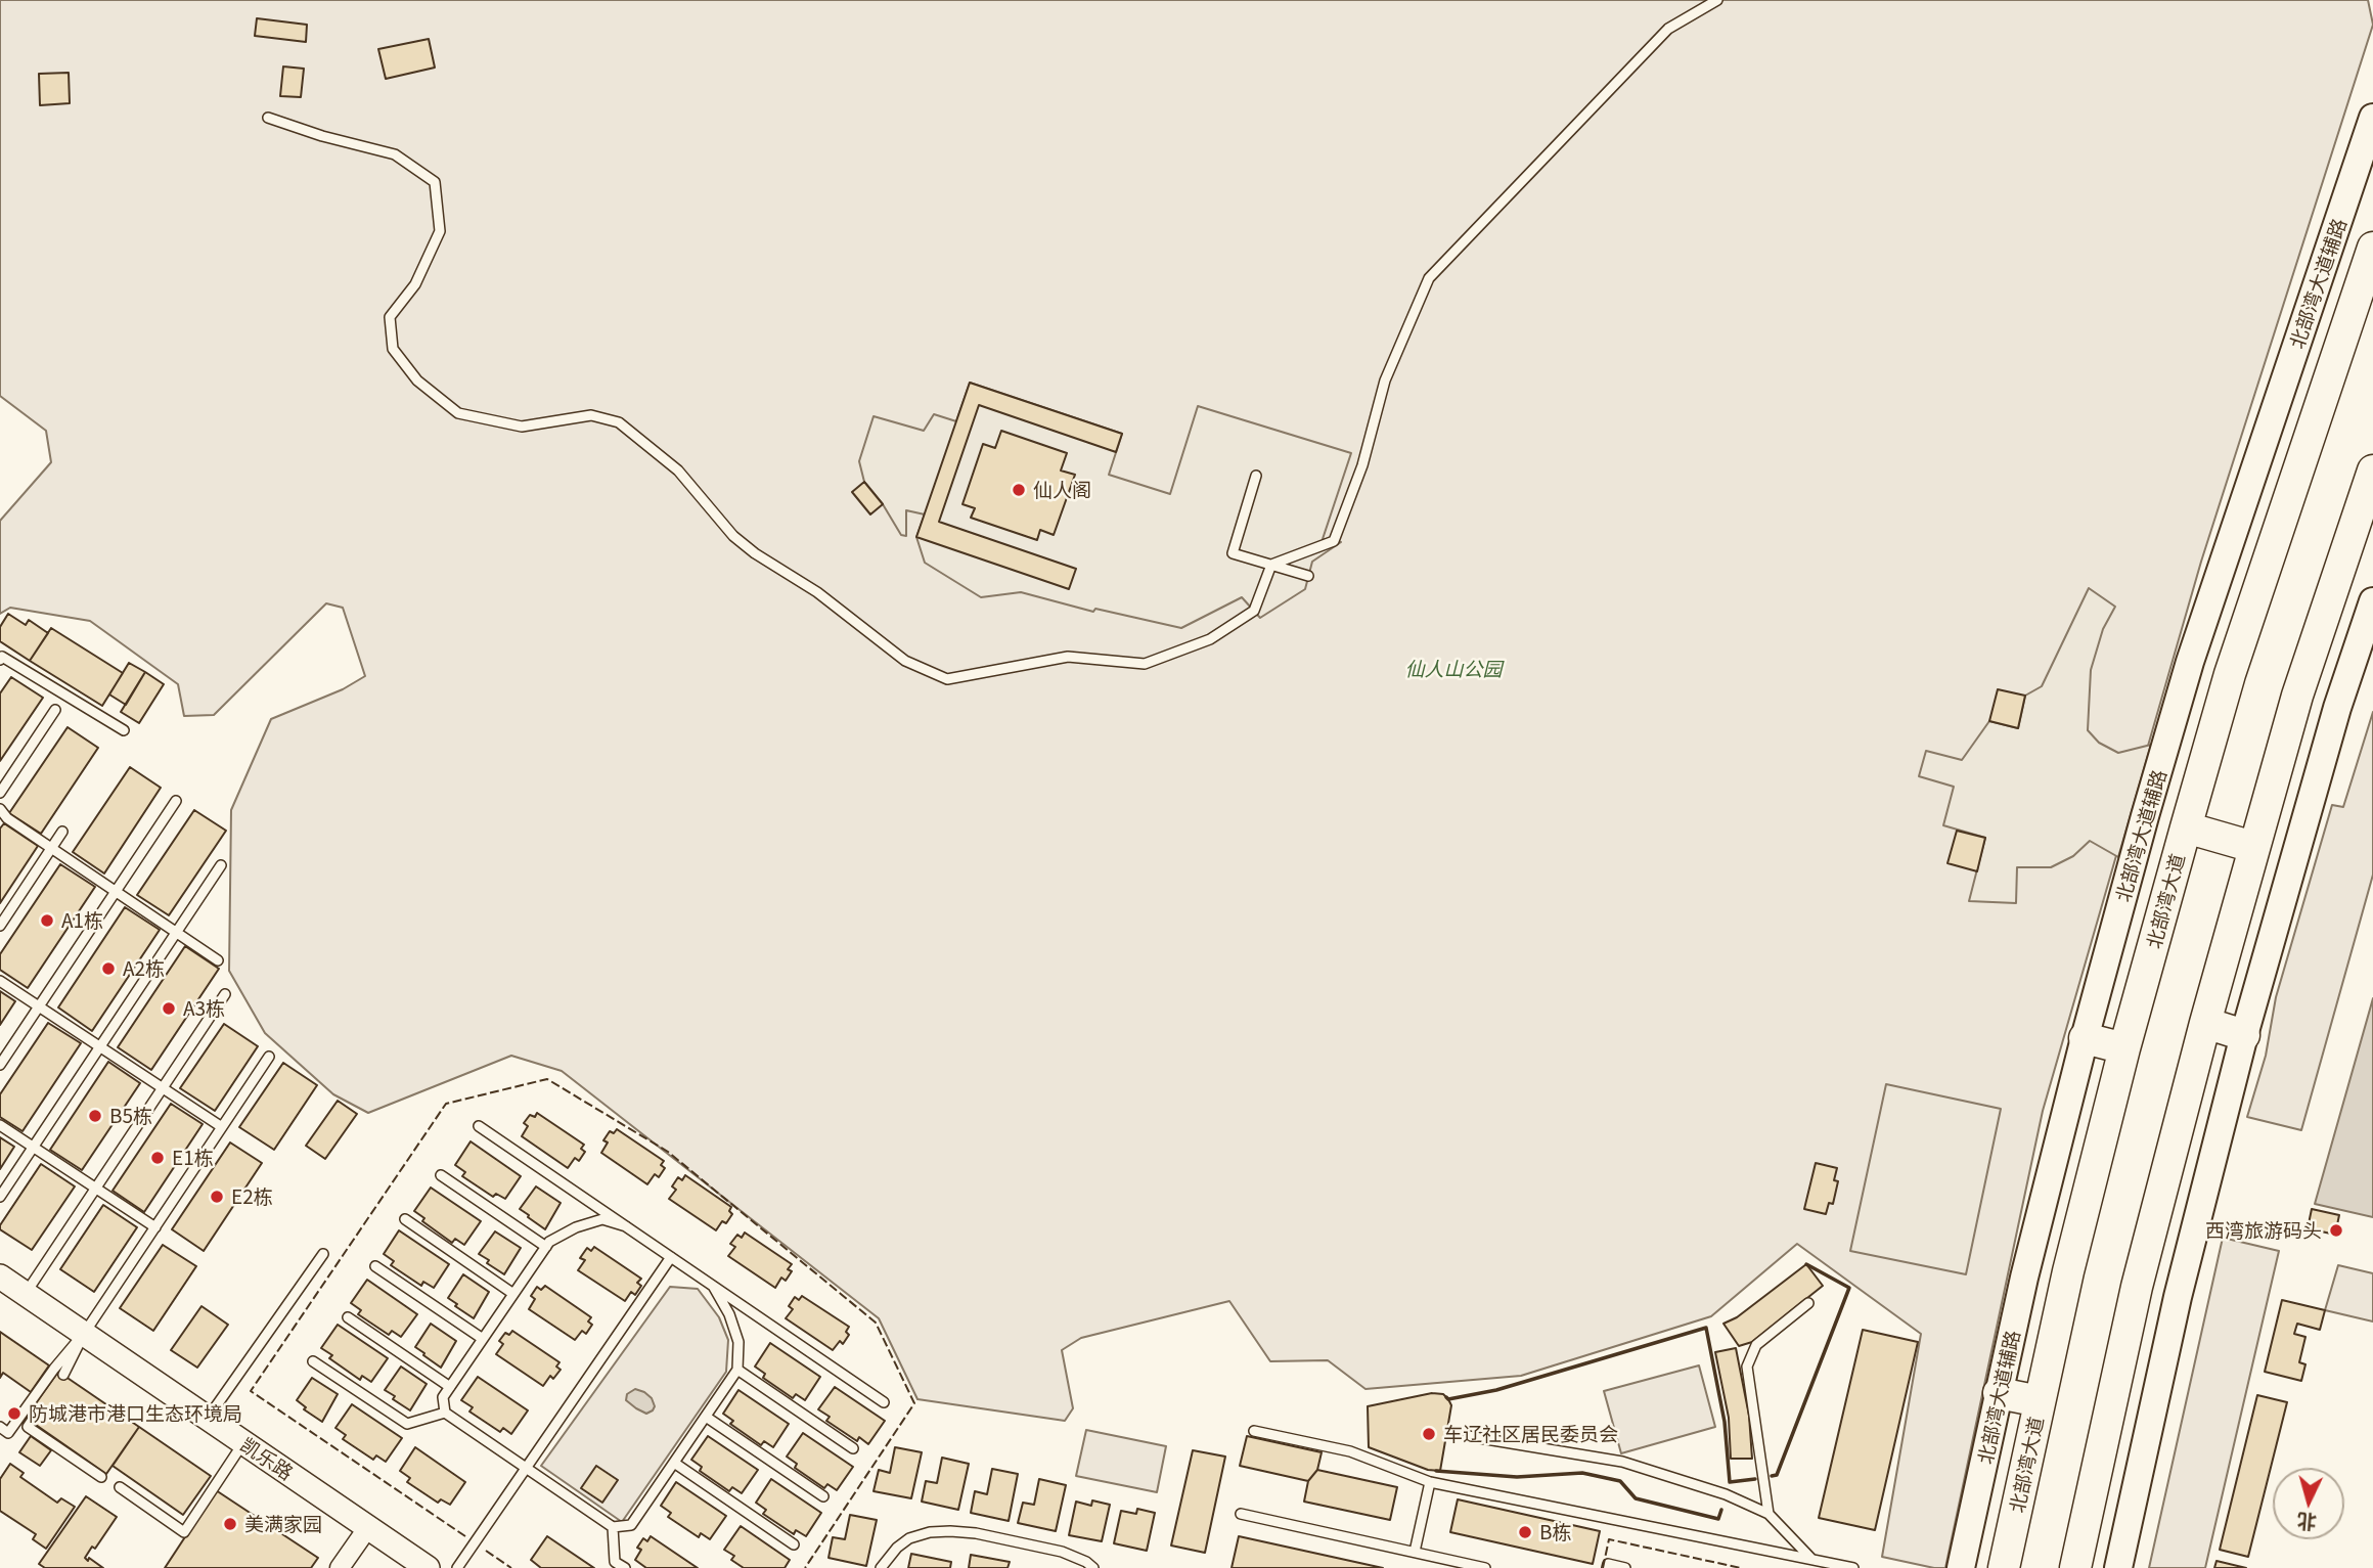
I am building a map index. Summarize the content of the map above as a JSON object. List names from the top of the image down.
{
  "streets": {
    "highway": ["北部湾大道"],
    "main road": ["北部湾大道辅路"],
    "street": ["凯乐路"]
  },
  "parks": ["仙人山公园"],
  "places": [
    "仙人阁",
    "A1栋",
    "A2栋",
    "A3栋",
    "B5栋",
    "E1栋",
    "E2栋",
    "西湾旅游码头",
    "防城港市港口生态环境局",
    "车辽社区居民委员会",
    "美满家园",
    "B栋"
  ],
  "north": "bottom"
}
